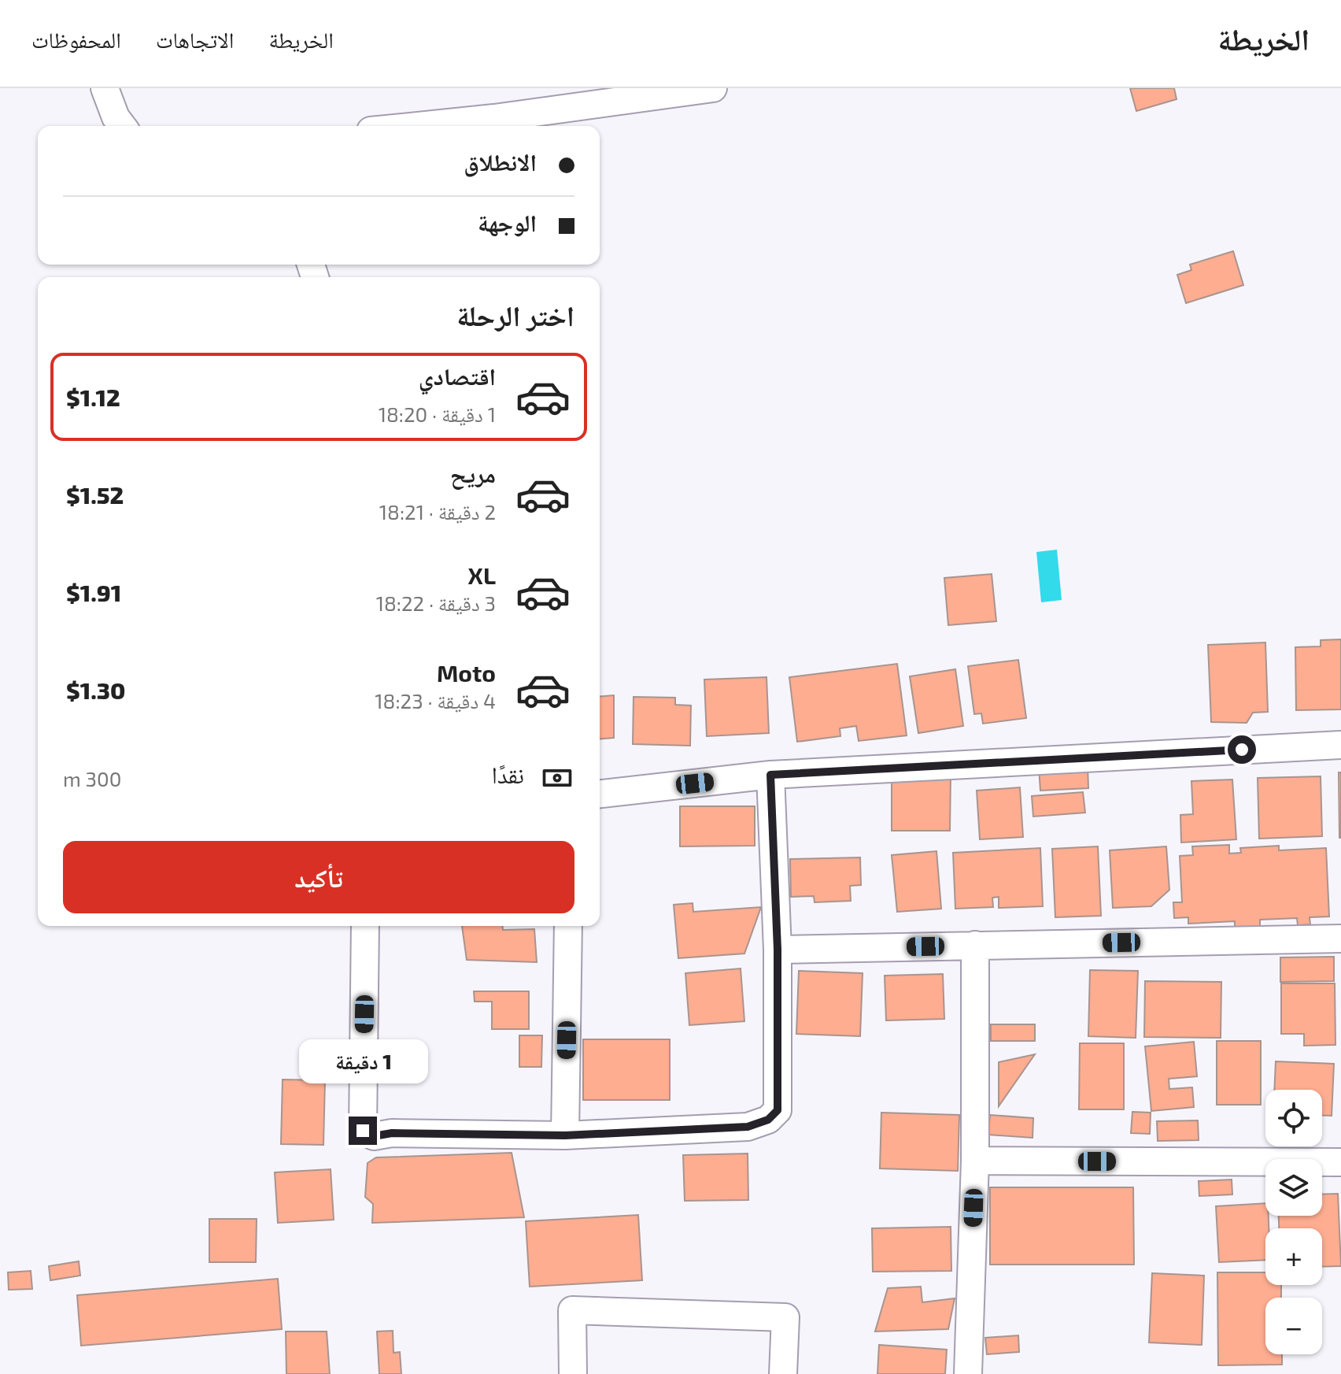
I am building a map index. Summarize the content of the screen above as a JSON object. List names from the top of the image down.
{
  "page": {
    "header": "الخريطة",
    "nav": ["الخريطة", "الاتجاهات", "المحفوظات"],
    "banner": ["الانطلاق", "الوجهة"],
    "heading": "اختر الرحلة",
    "list": [
      {
        "name": "اقتصادي",
        "note": "1 دقيقة · 18:20",
        "value": "$1.12"
      },
      {
        "name": "مريح",
        "note": "2 دقيقة · 18:21",
        "value": "$1.52"
      },
      {
        "name": "XL",
        "note": "3 دقيقة · 18:22",
        "value": "$1.91"
      },
      {
        "name": "Moto",
        "note": "4 دقيقة · 18:23",
        "value": "$1.30"
      }
    ],
    "pay": ["نقدًا", "300 m"],
    "buttons": "تأكيد",
    "bubble": "1 دقيقة",
    "map_buttons": ["+", "−"]
  }
}
